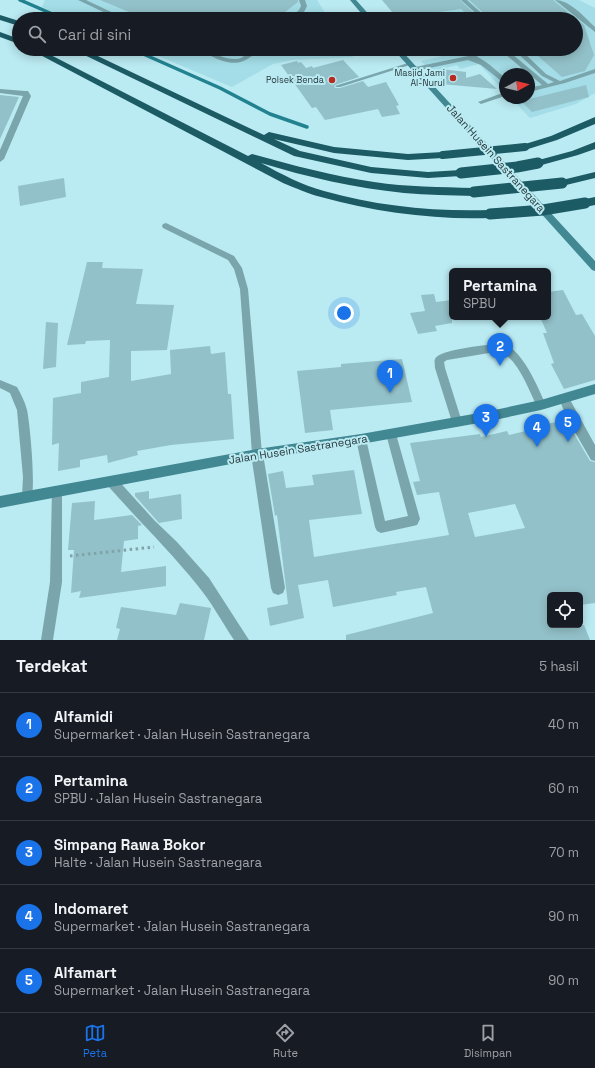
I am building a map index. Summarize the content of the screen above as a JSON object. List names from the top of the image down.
{
  "streets": {
    "main road": ["Jalan Husein Sastranegara"]
  },
  "places": ["Masjid Jami Al-Nurul", "Polsek Benda"],
  "north": "right",
  "page": {
    "search": "Cari di sini",
    "popup": ["Pertamina", "SPBU"],
    "pins": [
      "2",
      "1",
      "3",
      "5",
      "4"
    ],
    "heading": ["Terdekat", "5 hasil"],
    "list": [
      {
        "mark": "1",
        "name": "Alfamidi",
        "note": "Supermarket · Jalan Husein Sastranegara",
        "value": "40 m"
      },
      {
        "mark": "2",
        "name": "Pertamina",
        "note": "SPBU · Jalan Husein Sastranegara",
        "value": "60 m"
      },
      {
        "mark": "3",
        "name": "Simpang Rawa Bokor",
        "note": "Halte · Jalan Husein Sastranegara",
        "value": "70 m"
      },
      {
        "mark": "4",
        "name": "Indomaret",
        "note": "Supermarket · Jalan Husein Sastranegara",
        "value": "90 m"
      },
      {
        "mark": "5",
        "name": "Alfamart",
        "note": "Supermarket · Jalan Husein Sastranegara",
        "value": "90 m"
      }
    ],
    "nav": ["Peta", "Rute", "Disimpan"]
  }
}
